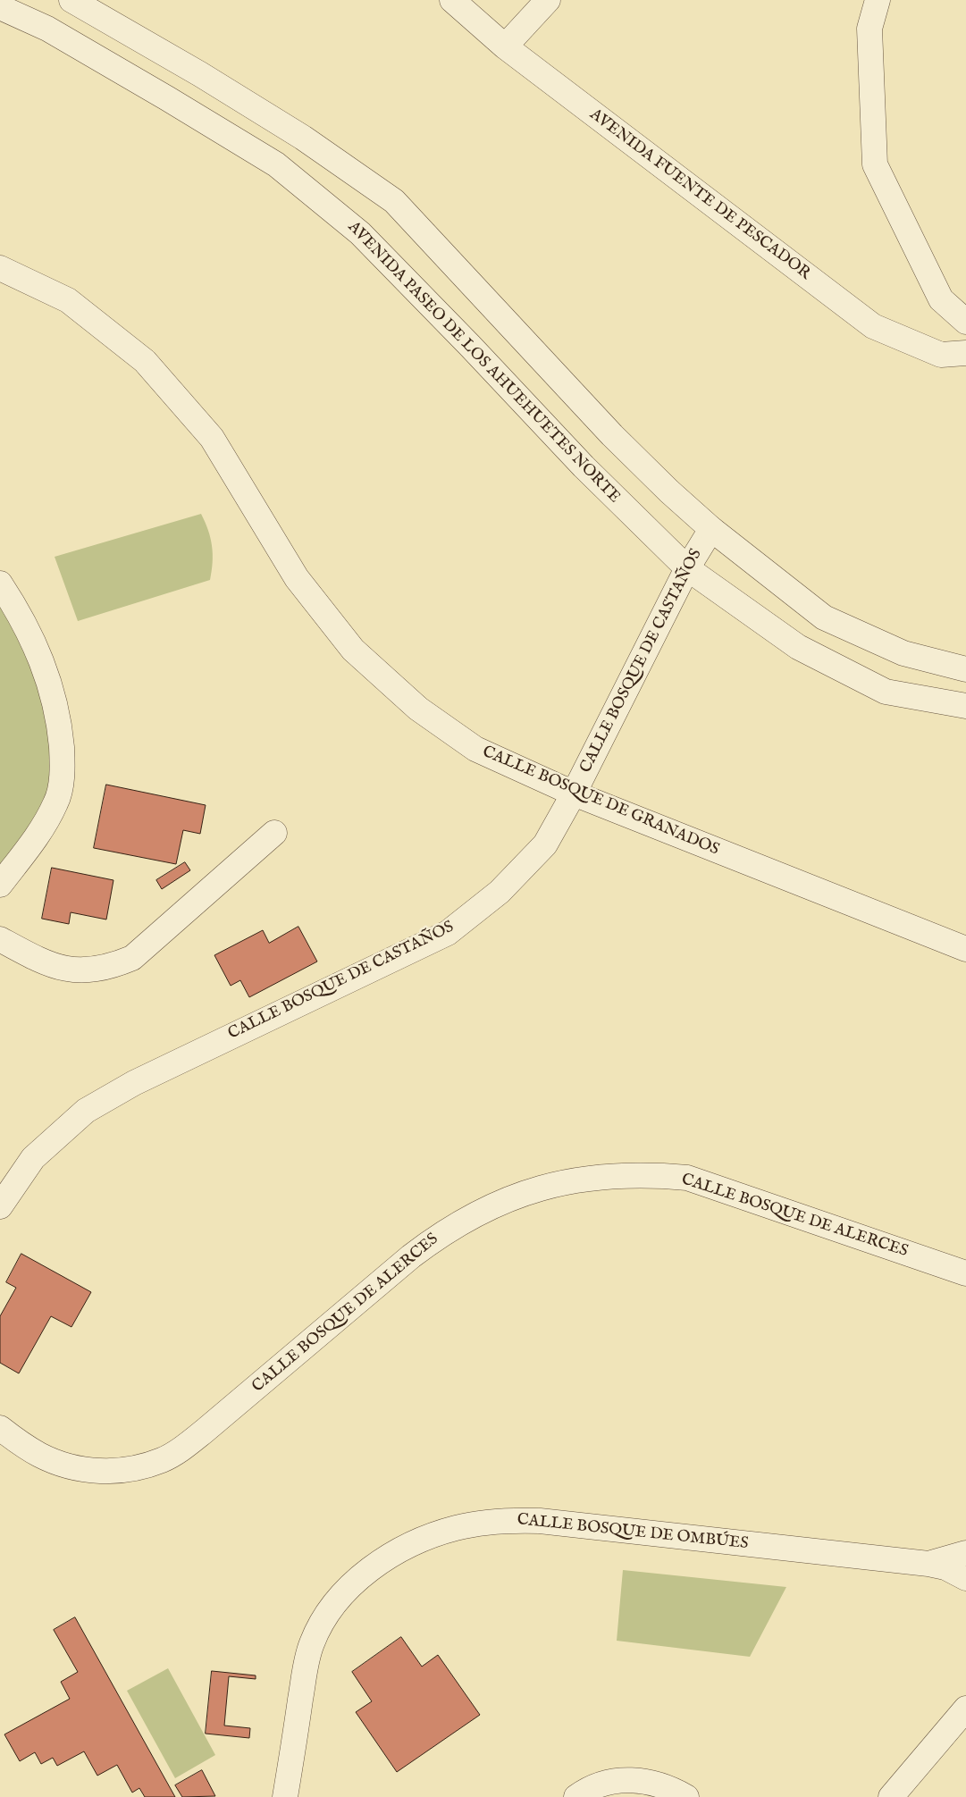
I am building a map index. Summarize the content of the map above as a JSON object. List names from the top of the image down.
{
  "streets": {
    "street": [
      "AVENIDA FUENTE DE PESCADOR",
      "AVENIDA PASEO DE LOS AHUEHUETES NORTE",
      "CALLE BOSQUE DE CASTAÑOS",
      "CALLE BOSQUE DE GRANADOS",
      "CALLE BOSQUE DE ALERCES",
      "CALLE BOSQUE DE OMBÚES"
    ]
  },
  "crossings": [
    ["AVENIDA PASEO DE LOS AHUEHUETES NORTE", "CALLE BOSQUE DE CASTAÑOS"],
    ["CALLE BOSQUE DE CASTAÑOS", "CALLE BOSQUE DE GRANADOS"]
  ]
}
